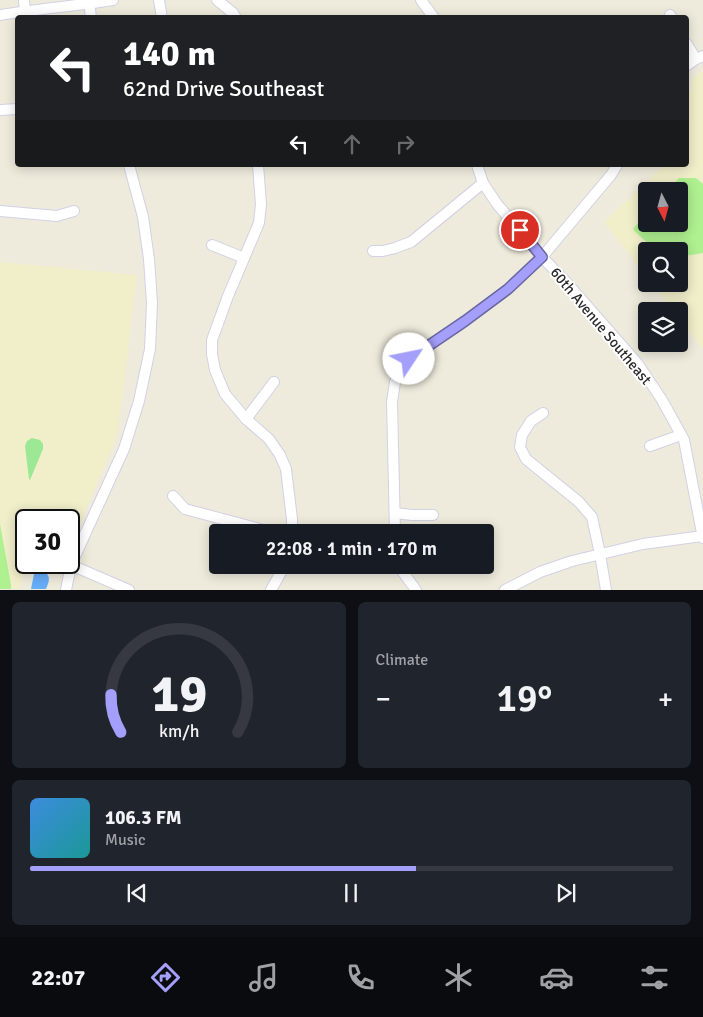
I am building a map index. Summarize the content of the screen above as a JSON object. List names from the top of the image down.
{
  "streets": {
    "street": ["60th Avenue Southeast"]
  },
  "north": "bottom",
  "page": {
    "turn": ["140 m", "62nd Drive Southeast"],
    "limit": "30",
    "trip": "22:08 · 1 min · 170 m",
    "tile": "Climate",
    "heat": ["−", "19°", "+"],
    "song": ["106.3 FM", "Music"],
    "tabs": "22:07",
    "gauge": ["19", "km/h"]
  }
}
